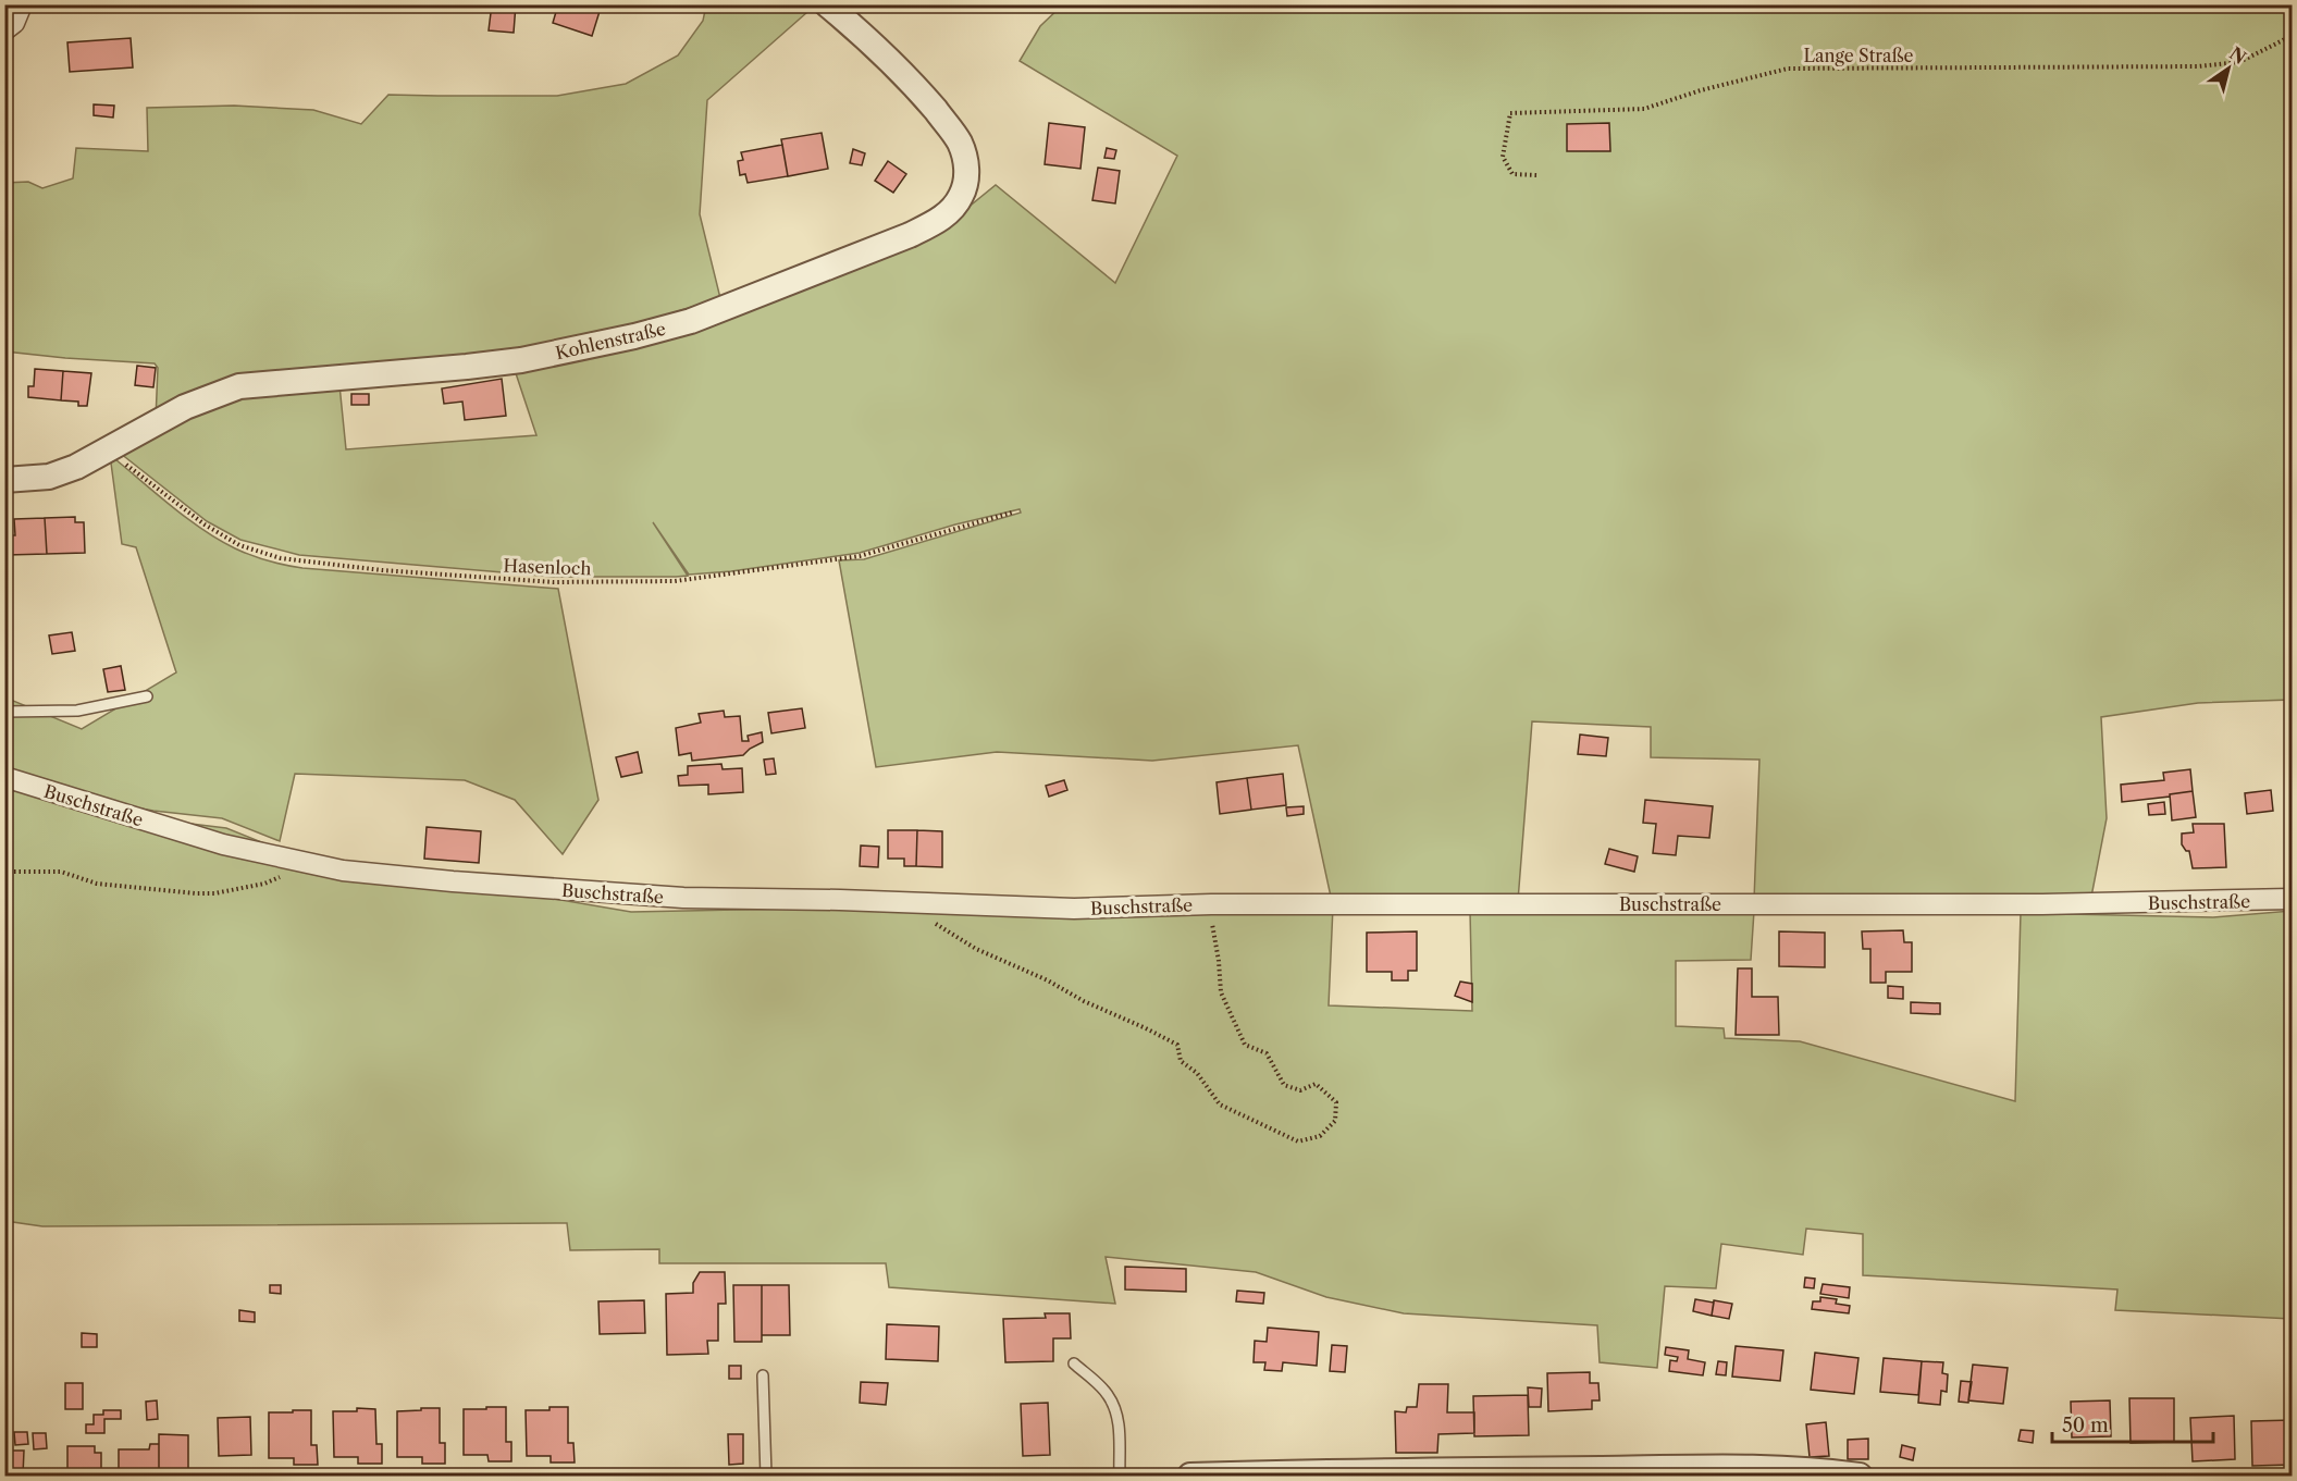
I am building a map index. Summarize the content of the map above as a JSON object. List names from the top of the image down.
{
  "streets": {
    "street": ["Kohlenstraße", "Buschstraße"],
    "path": ["Lange Straße", "Hasenloch"]
  },
  "crossings": [
    ["Kohlenstraße", "Hasenloch"]
  ],
  "scale_bar": "50 m",
  "north": "top right"
}
